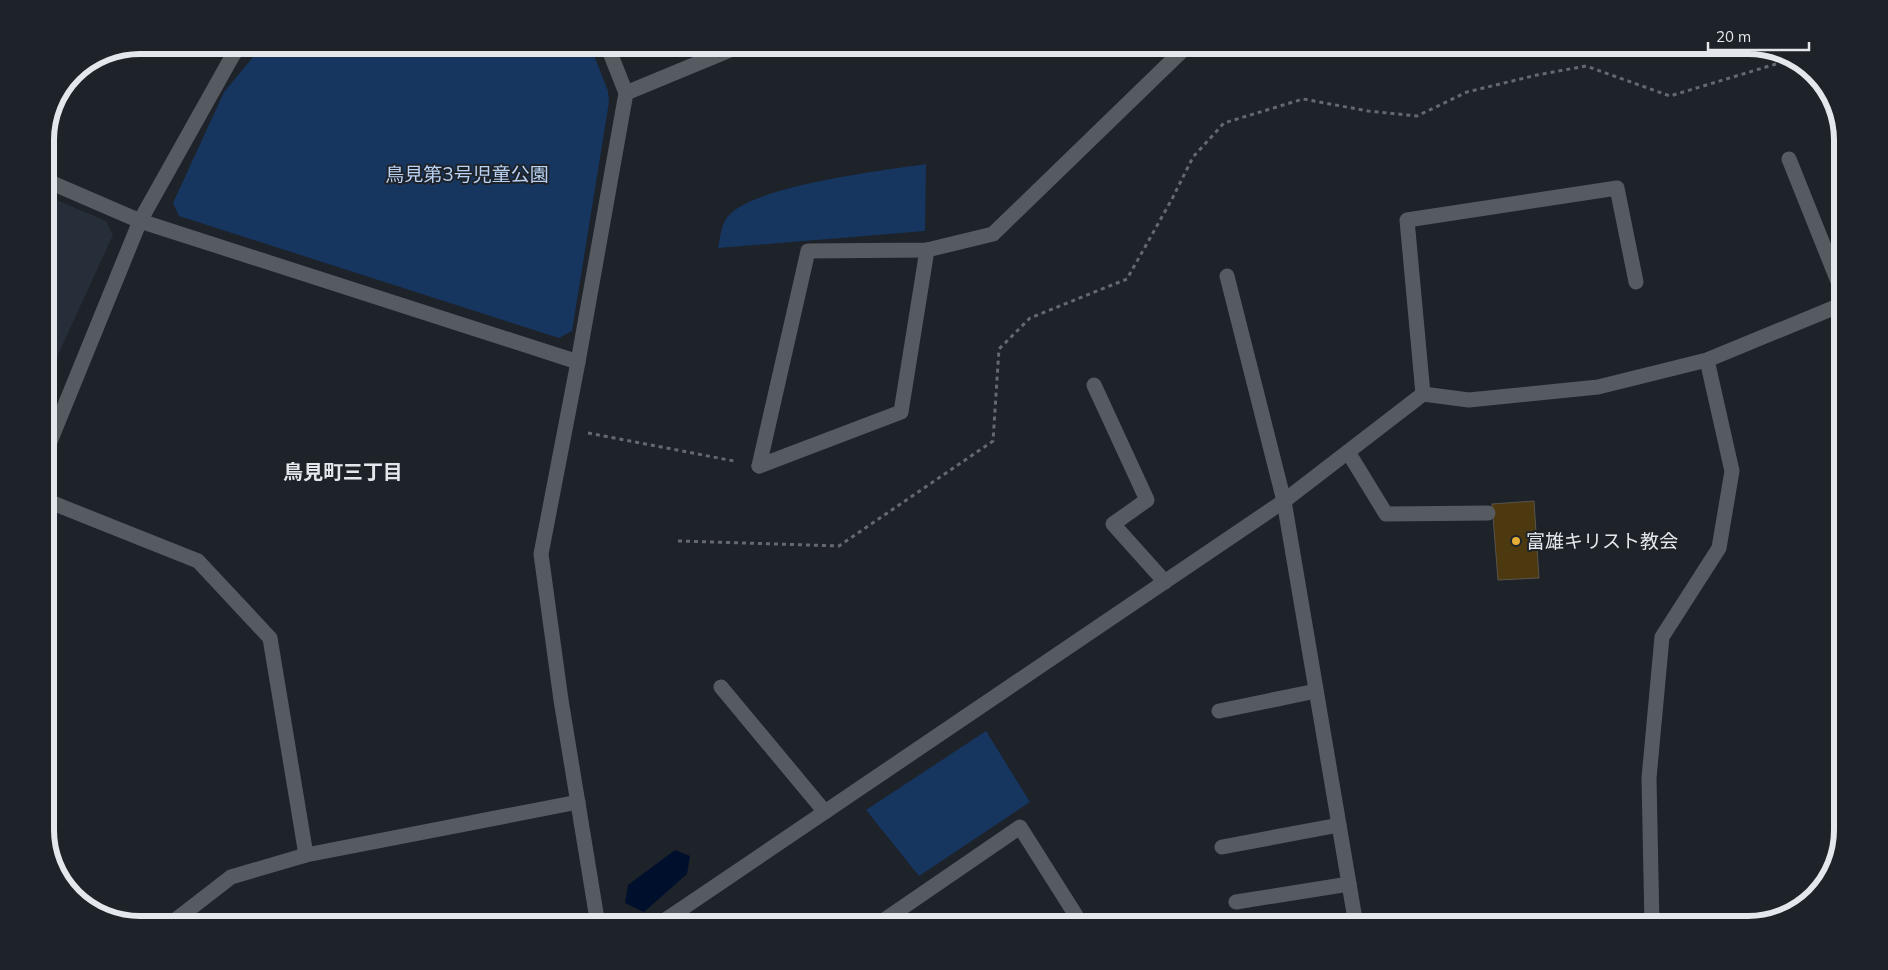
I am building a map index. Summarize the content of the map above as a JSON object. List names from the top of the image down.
{
  "districts": ["鳥見町三丁目"],
  "parks": ["鳥見第3号児童公園"],
  "places": ["富雄キリスト教会"],
  "scale_bar": "20 m"
}
